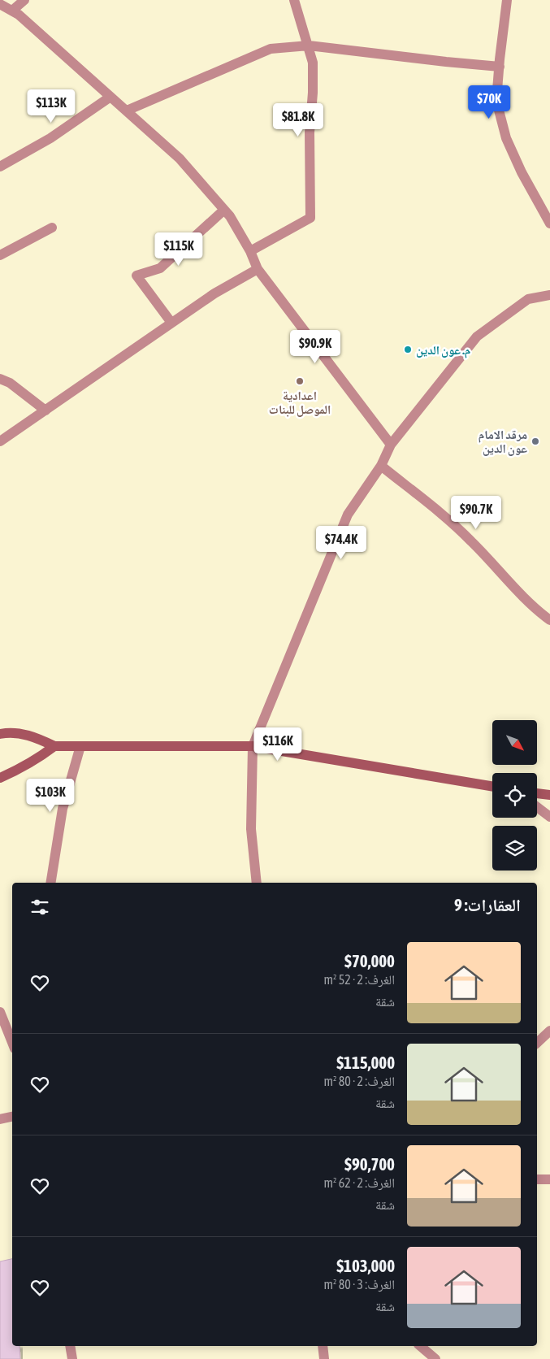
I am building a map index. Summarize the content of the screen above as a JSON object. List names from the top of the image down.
{
  "places": ["م. عون الدين", "اعدادية الموصل للبنات", "مرقد الامام عون الدين"],
  "north": "bottom right",
  "page": {
    "price": [
      "$70K",
      "$113K",
      "$81.8K",
      "$115K",
      "$90.9K",
      "$90.7K",
      "$74.4K",
      "$116K",
      "$103K"
    ],
    "heading": "العقارات: 9",
    "list": [
      {
        "name": "$70,000",
        "note": "الغرف: 2 · 52 m² · شقة"
      },
      {
        "name": "$115,000",
        "note": "الغرف: 2 · 80 m² · شقة"
      },
      {
        "name": "$90,700",
        "note": "الغرف: 2 · 62 m² · شقة"
      },
      {
        "name": "$103,000",
        "note": "الغرف: 3 · 80 m² · شقة"
      }
    ]
  }
}
